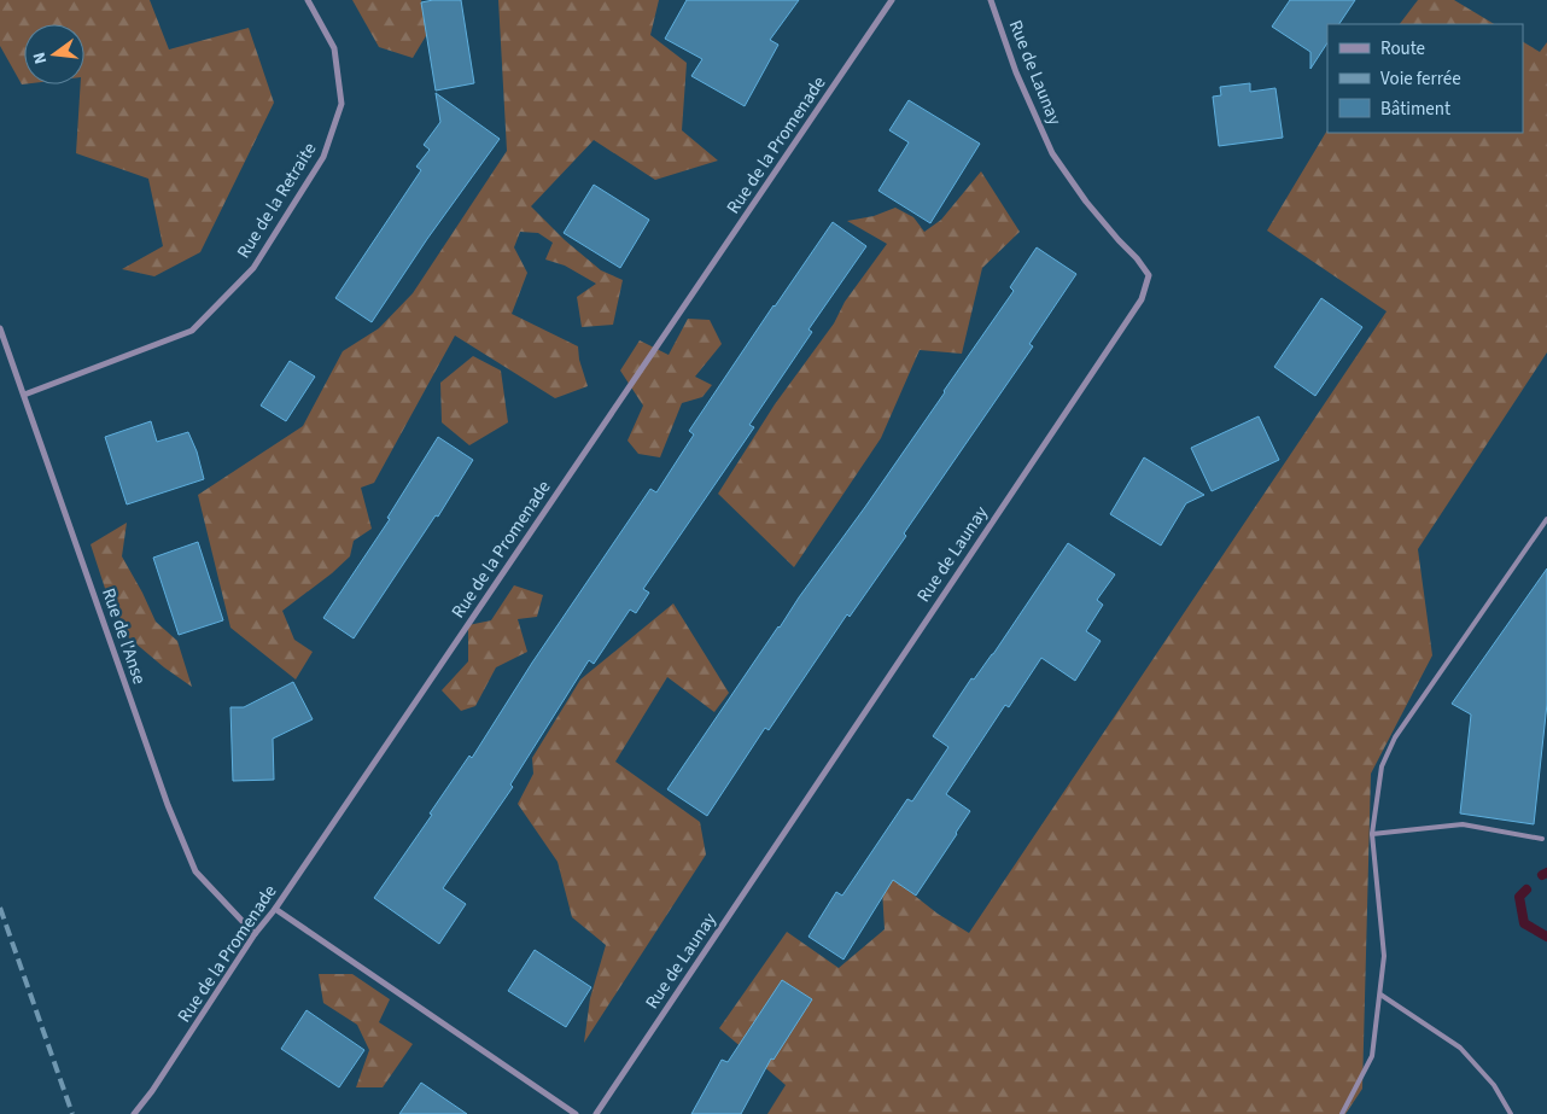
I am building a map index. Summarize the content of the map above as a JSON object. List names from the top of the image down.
{
  "streets": {
    "street": [
      "Rue de Launay",
      "Rue de la Promenade",
      "Rue de la Retraite",
      "Rue de l'Anse"
    ]
  },
  "crossings": [
    ["Rue de la Promenade", "Rue de l'Anse"],
    ["Rue de la Retraite", "Rue de l'Anse"]
  ],
  "legend": ["Route", "Voie ferrée", "Bâtiment"],
  "north": "left"
}
